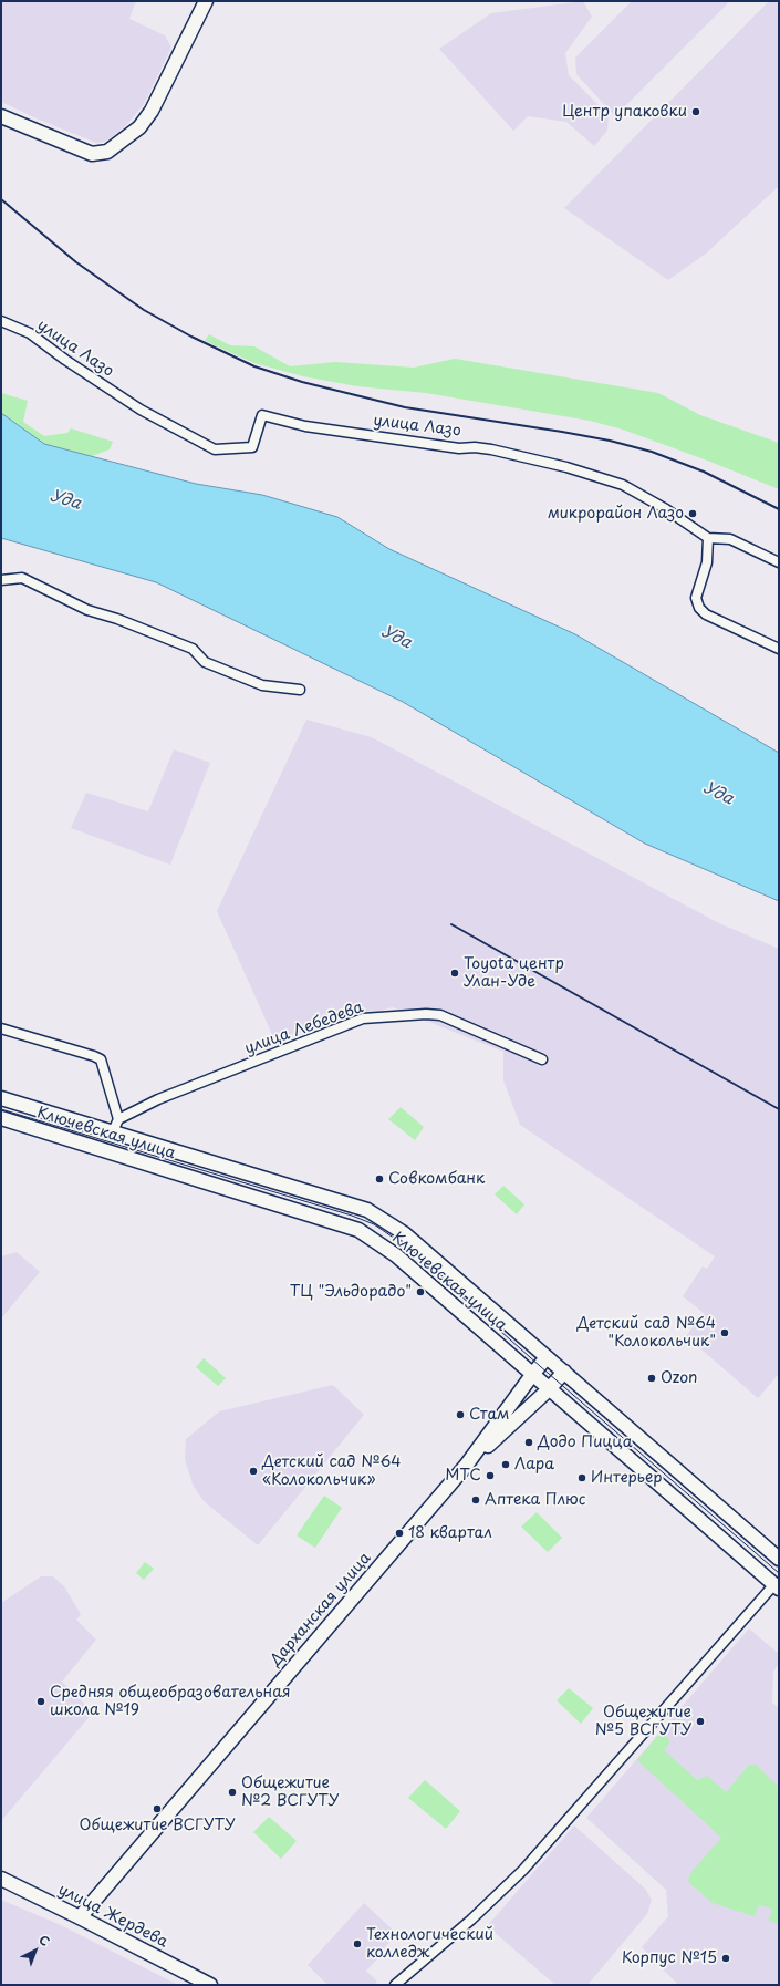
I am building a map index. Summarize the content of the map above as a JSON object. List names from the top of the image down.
{
  "streets": {
    "main road": ["Ключевская улица", "Дарханская улица", "улица Жердева"],
    "street": ["улица Лазо", "улица Лебедева"]
  },
  "crossings": [
    ["Ключевская улица", "Дарханская улица"],
    ["Дарханская улица", "улица Жердева"]
  ],
  "water": ["Уда"],
  "places": [
    "Центр упаковки",
    "микрорайон Лазо",
    "Toyota центр Улан-Уде",
    "Совкомбанк",
    "ТЦ \"Эльдорадо\"",
    "Детский сад №64 \"Колокольчик\"",
    "Ozon",
    "Стам",
    "Додо Пицца",
    "Лара",
    "Детский сад №64 «Колокольчик»",
    "МТС",
    "Интерьер",
    "Аптека Плюс",
    "18 квартал",
    "Средняя общеобразовательная школа №19",
    "Общежитие №5 ВСГУТУ",
    "Общежитие №2 ВСГУТУ",
    "Общежитие ВСГУТУ",
    "Технологический колледж",
    "Корпус №15"
  ],
  "north": "top right"
}
